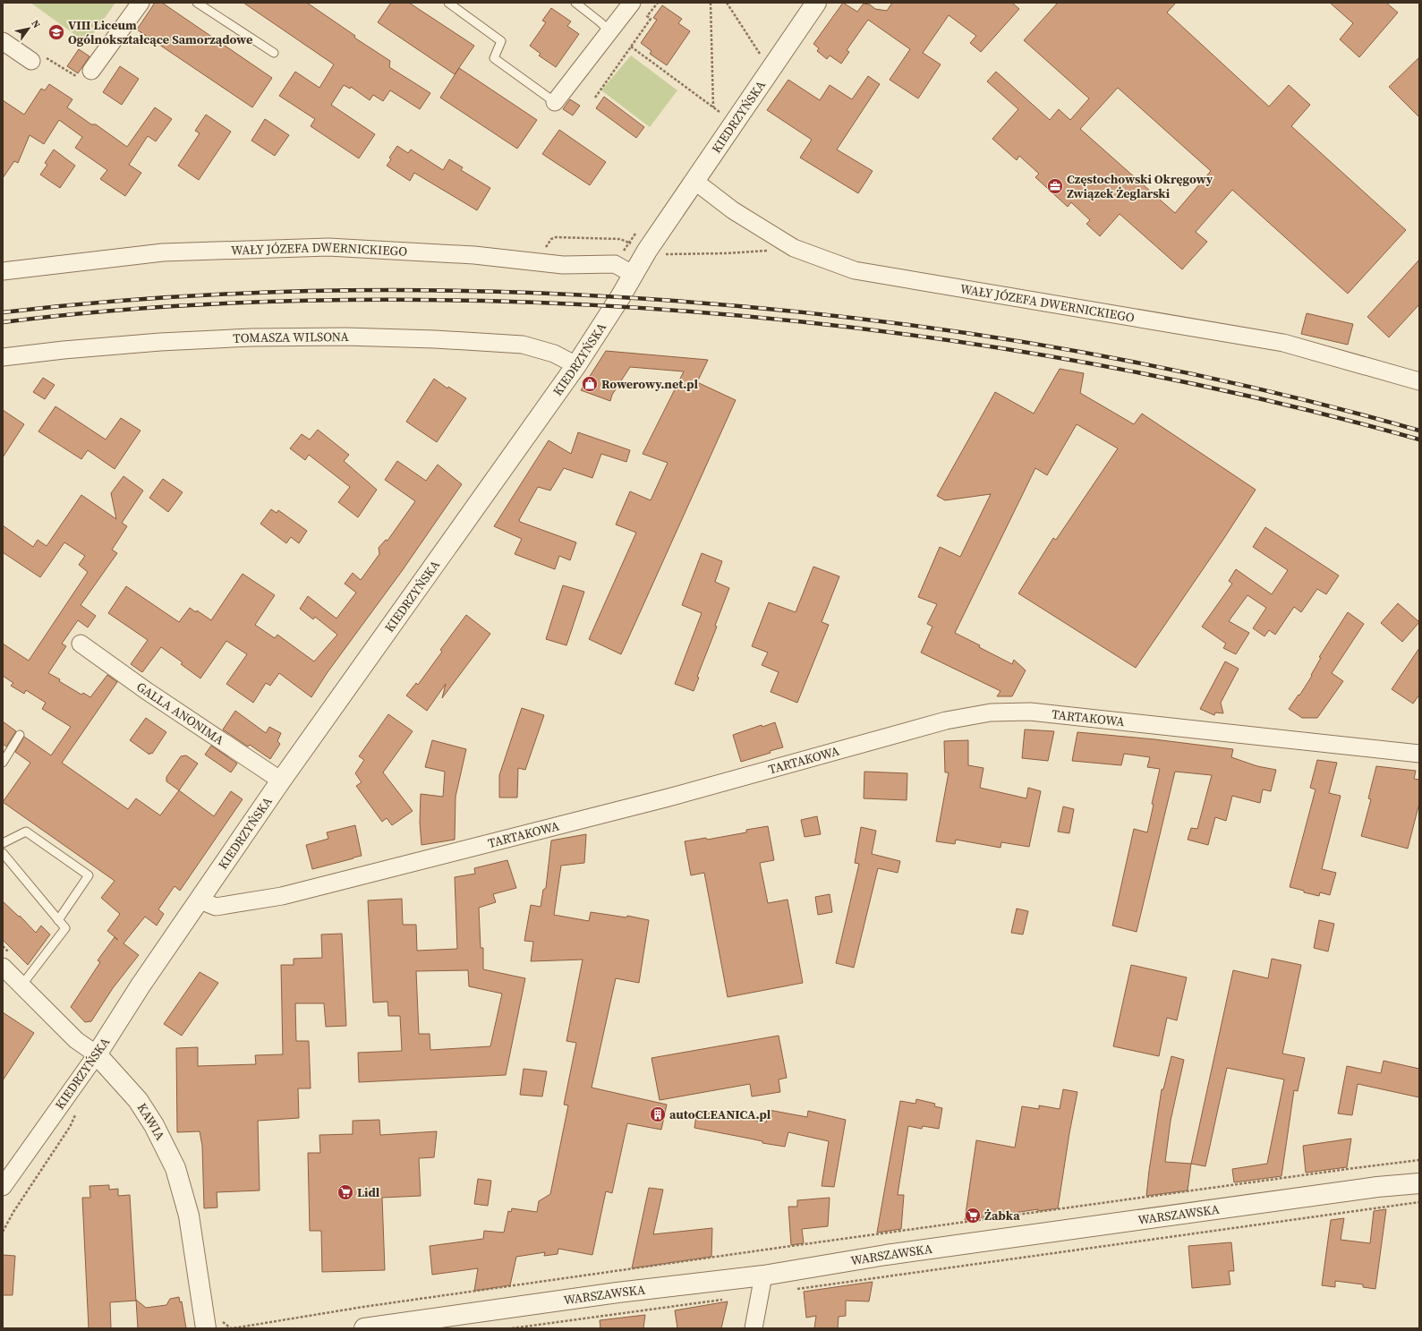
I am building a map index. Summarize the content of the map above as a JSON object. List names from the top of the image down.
{
  "streets": {
    "street": [
      "KIEDRZYŃSKA",
      "WAŁY JÓZEFA DWERNICKIEGO",
      "TOMASZA WILSONA",
      "GALLA ANONIMA",
      "TARTAKOWA",
      "KAWIA",
      "WARSZAWSKA"
    ]
  },
  "crossings": [
    ["KIEDRZYŃSKA", "WAŁY JÓZEFA DWERNICKIEGO"],
    ["KIEDRZYŃSKA", "TOMASZA WILSONA"],
    ["KIEDRZYŃSKA", "GALLA ANONIMA"],
    ["KIEDRZYŃSKA", "TARTAKOWA"],
    ["KIEDRZYŃSKA", "KAWIA"]
  ],
  "places": {
    "school or university": ["VIII Liceum Ogólnokształcące Samorządowe"],
    "office": ["Częstochowski Okręgowy Związek Żeglarski"],
    "shop": ["Rowerowy.net.pl"],
    "building": ["autoCLEANICA.pl"],
    "supermarket": ["Lidl", "Żabka"]
  },
  "north": "top right"
}
